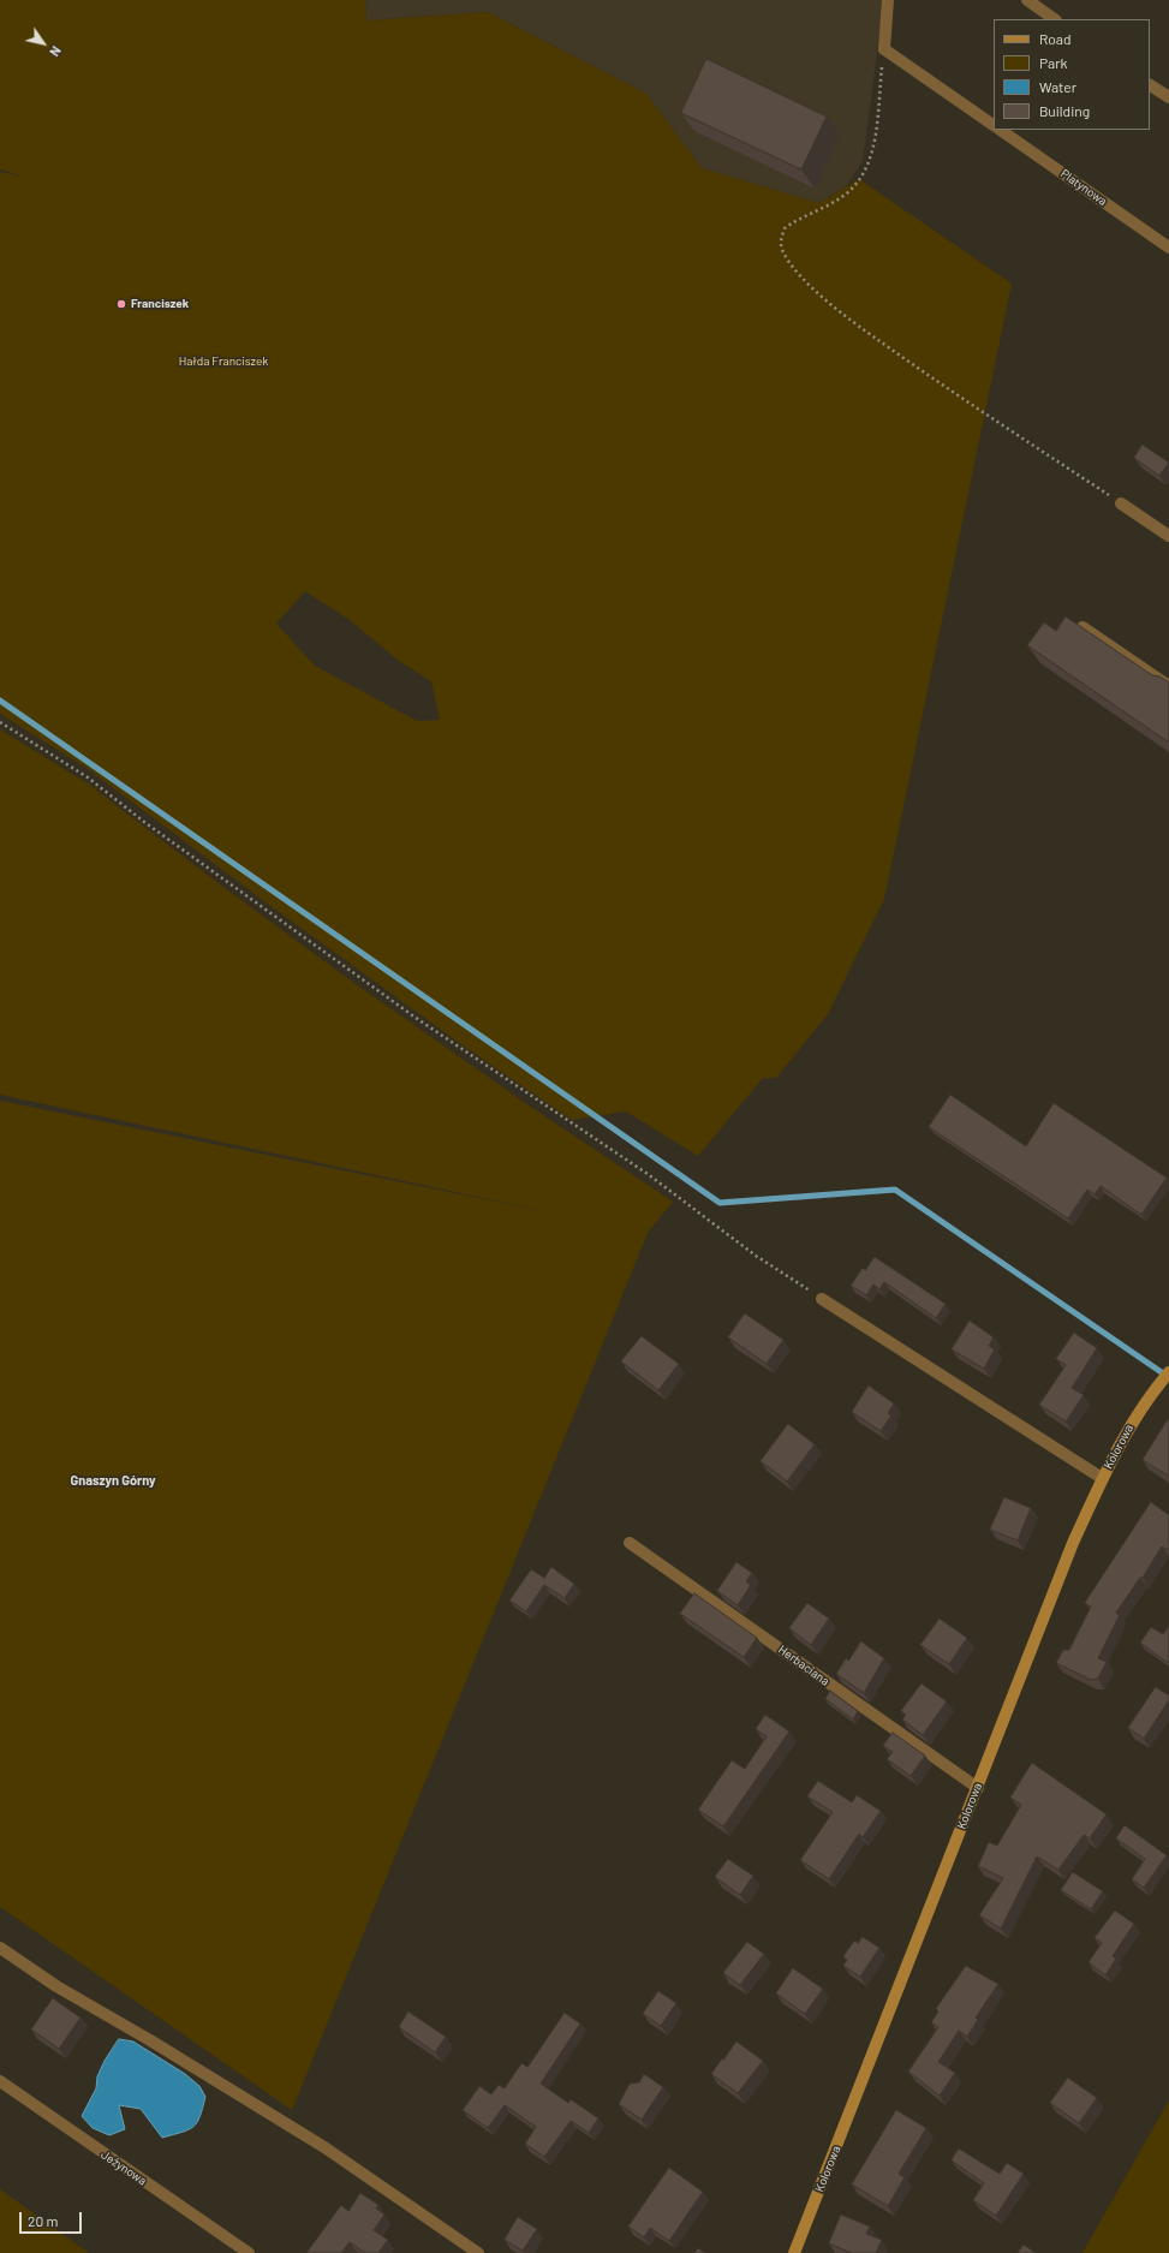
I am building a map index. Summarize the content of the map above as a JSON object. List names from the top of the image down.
{
  "streets": {
    "street": [
      "Platynowa",
      "Kolorowa",
      "Herbaciana",
      "Jeżynowa"
    ]
  },
  "crossings": [
    ["Kolorowa", "Herbaciana"]
  ],
  "districts": ["Gnaszyn Górny"],
  "parks": ["Hałda Franciszek"],
  "places": ["Franciszek"],
  "legend": [
    "Road",
    "Park",
    "Water",
    "Building"
  ],
  "scale_bar": "20 m",
  "north": "bottom right"
}
